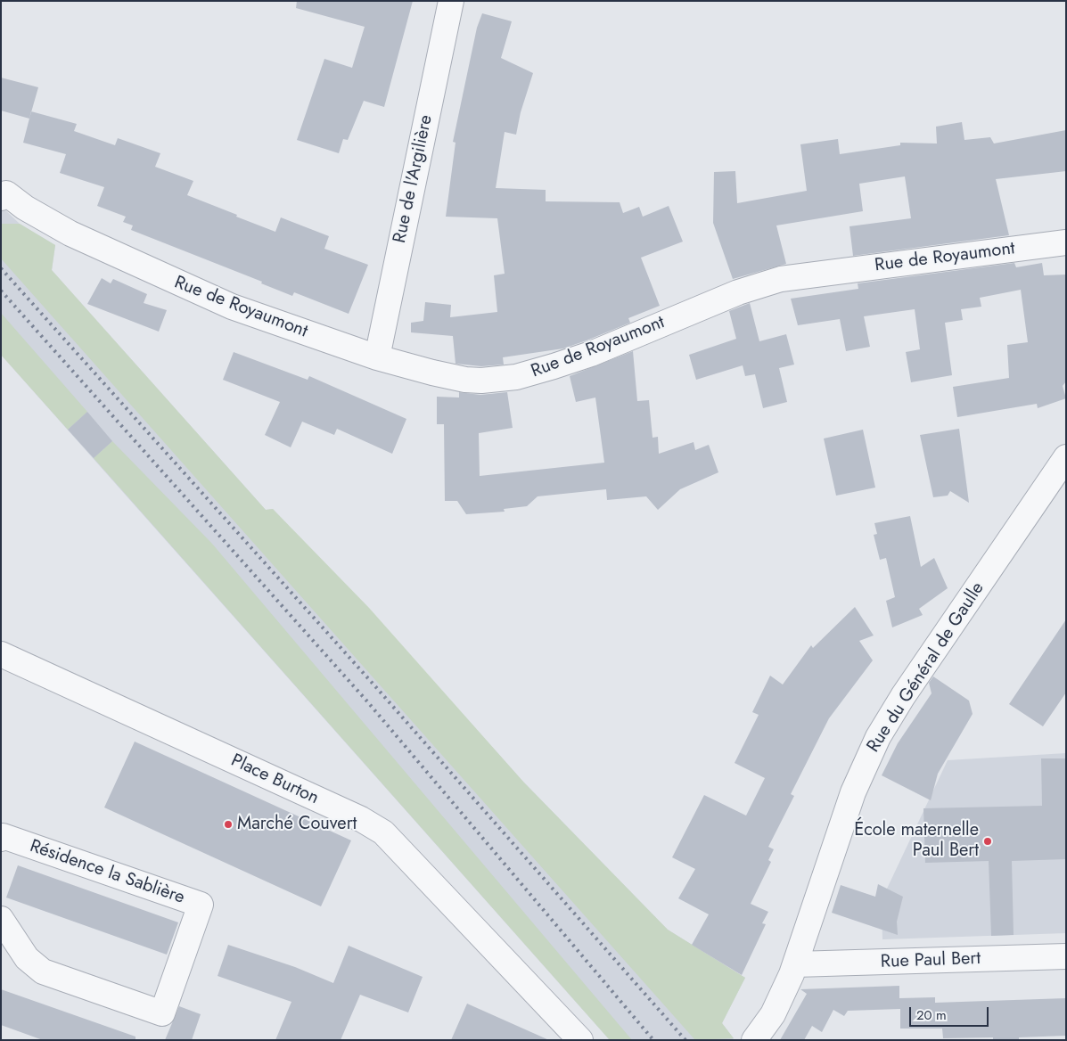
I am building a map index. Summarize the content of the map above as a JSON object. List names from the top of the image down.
{
  "streets": {
    "street": [
      "Rue de l'Argilière",
      "Rue de Royaumont",
      "Rue du Général de Gaulle",
      "Place Burton",
      "Résidence la Sablière",
      "Rue Paul Bert"
    ]
  },
  "crossings": [
    ["Rue de l'Argilière", "Rue de Royaumont"],
    ["Rue du Général de Gaulle", "Rue Paul Bert"]
  ],
  "places": ["Marché Couvert", "École maternelle Paul Bert"],
  "scale_bar": "20 m"
}
